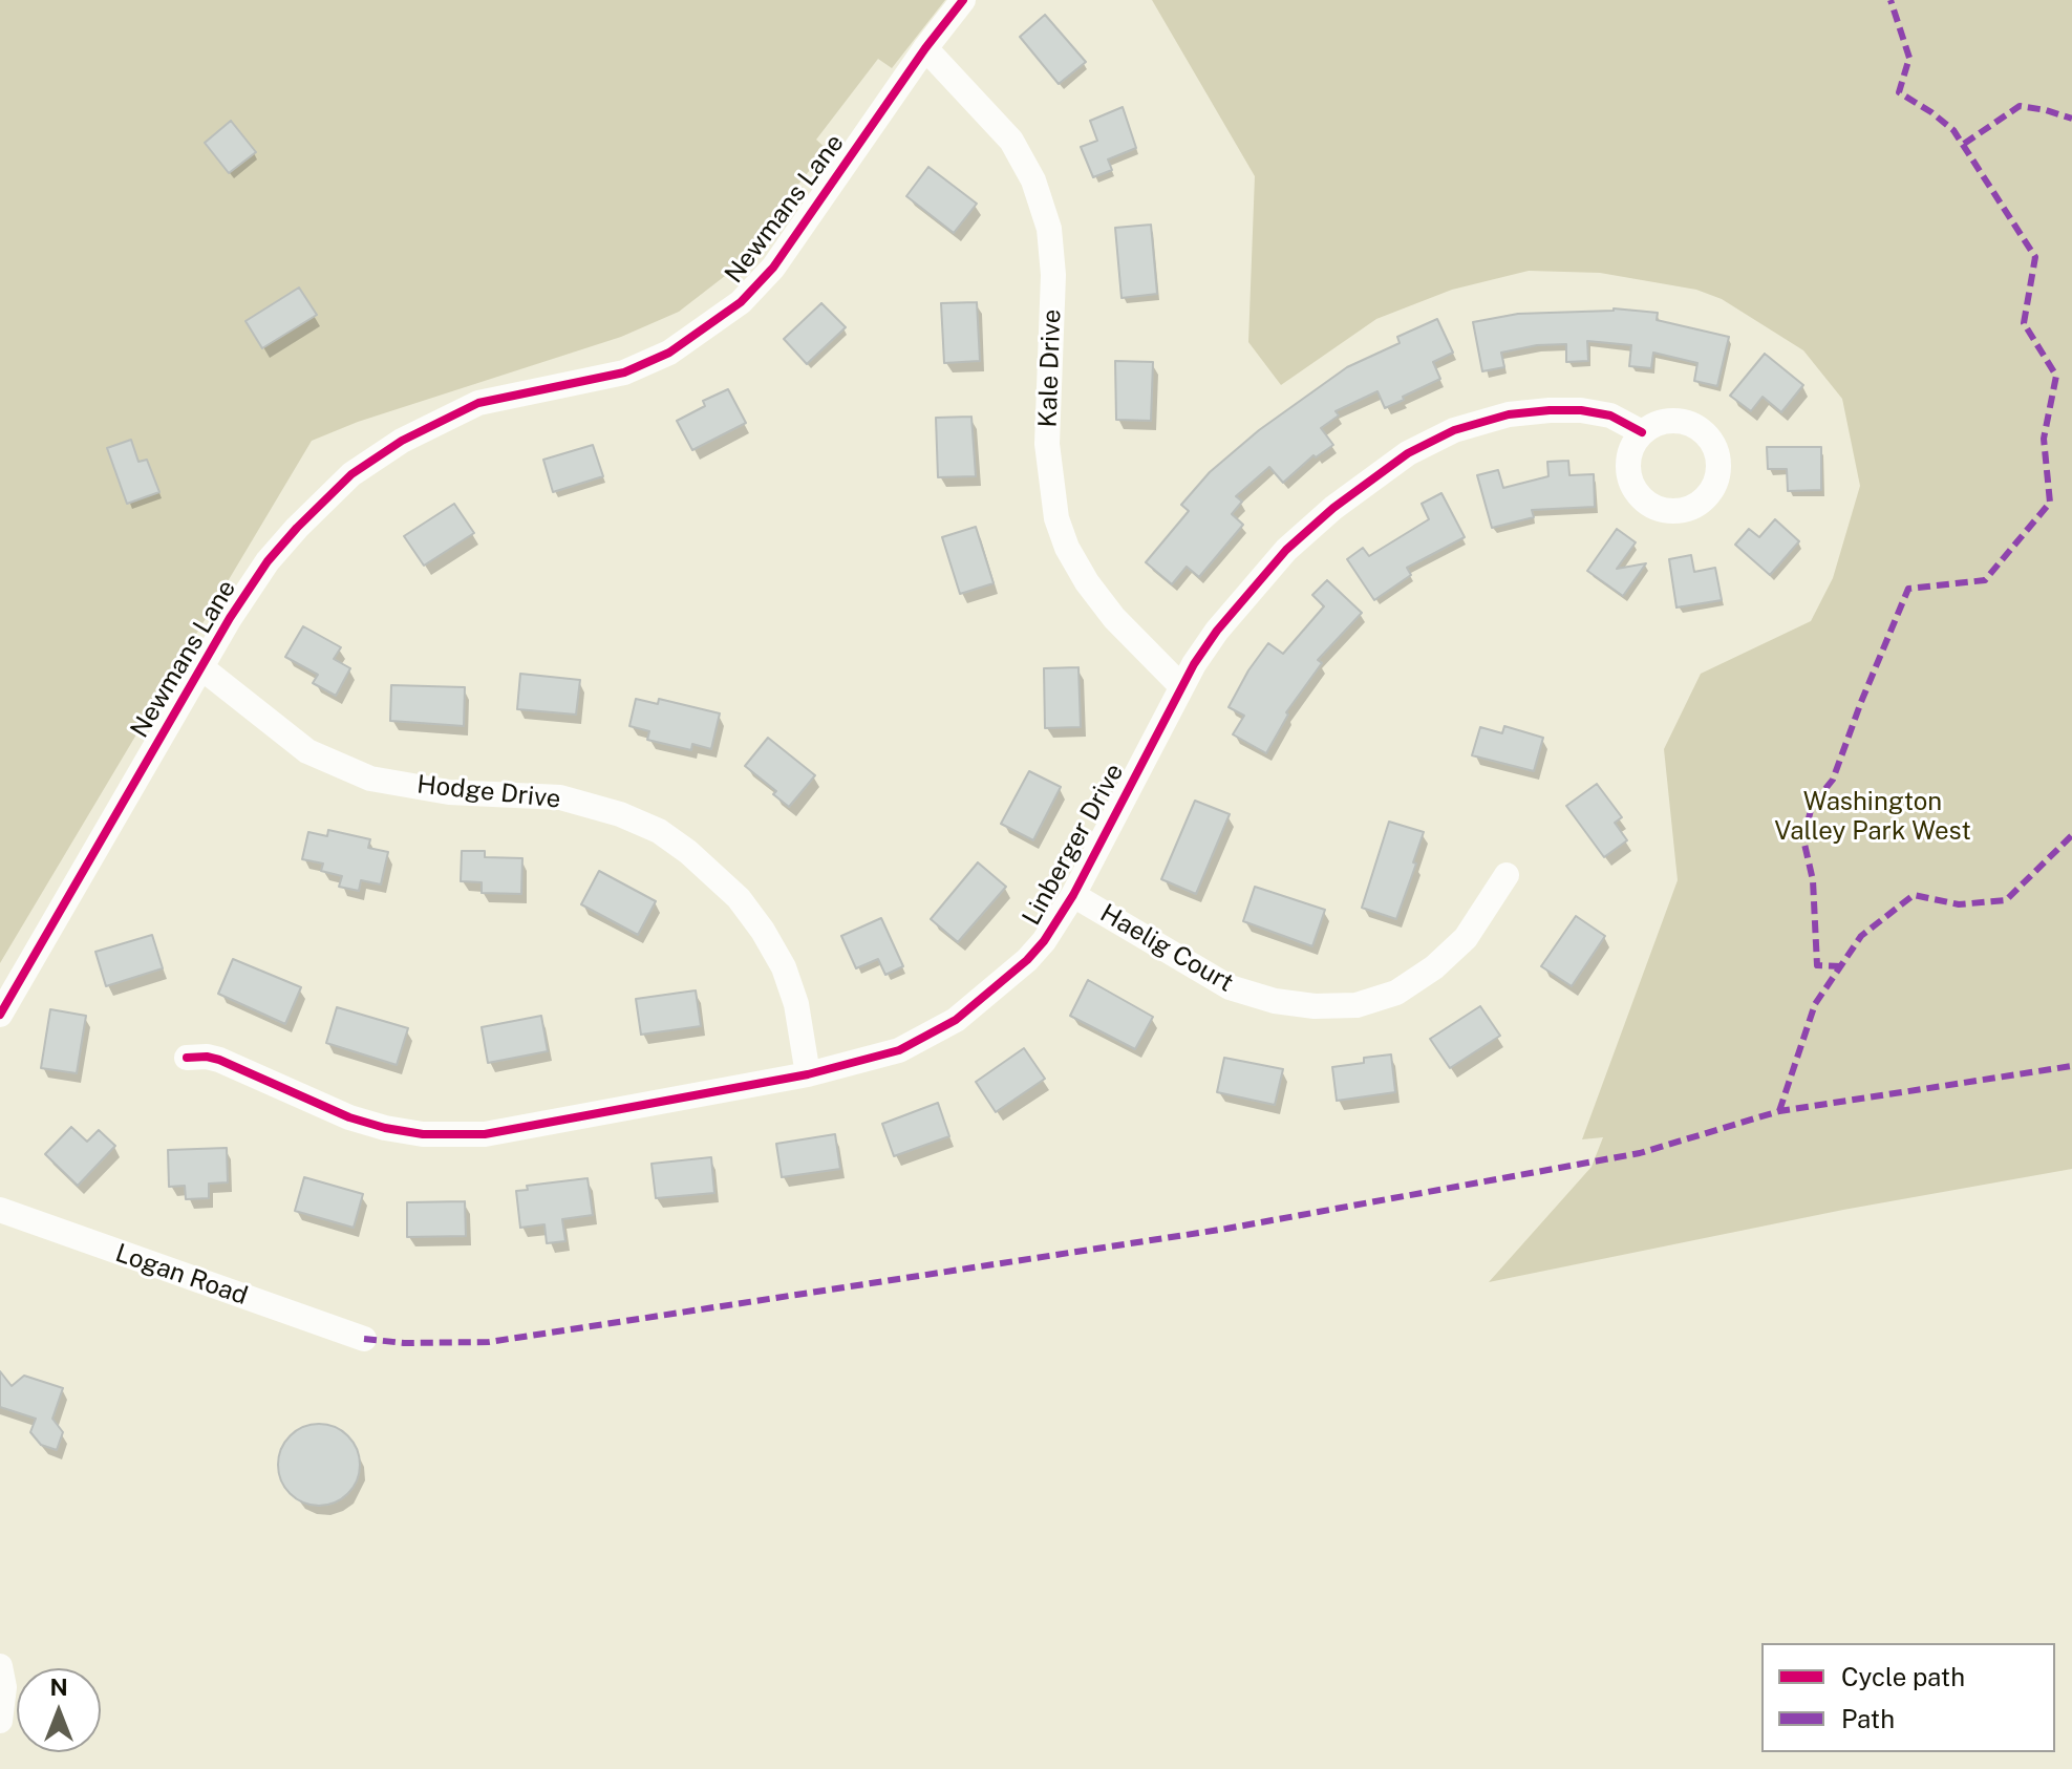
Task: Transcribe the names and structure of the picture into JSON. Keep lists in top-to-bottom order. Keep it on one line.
{"streets":{"street":["Newmans Lane","Kale Drive","Hodge Drive","Linberger Drive","Haelig Court","Logan Road"]},"crossings":[["Newmans Lane","Kale Drive"],["Newmans Lane","Hodge Drive"],["Kale Drive","Linberger Drive"],["Hodge Drive","Linberger Drive"],["Linberger Drive","Haelig Court"]],"parks":["Washington Valley Park West"],"legend":["Cycle path","Path"],"north":"top"}
